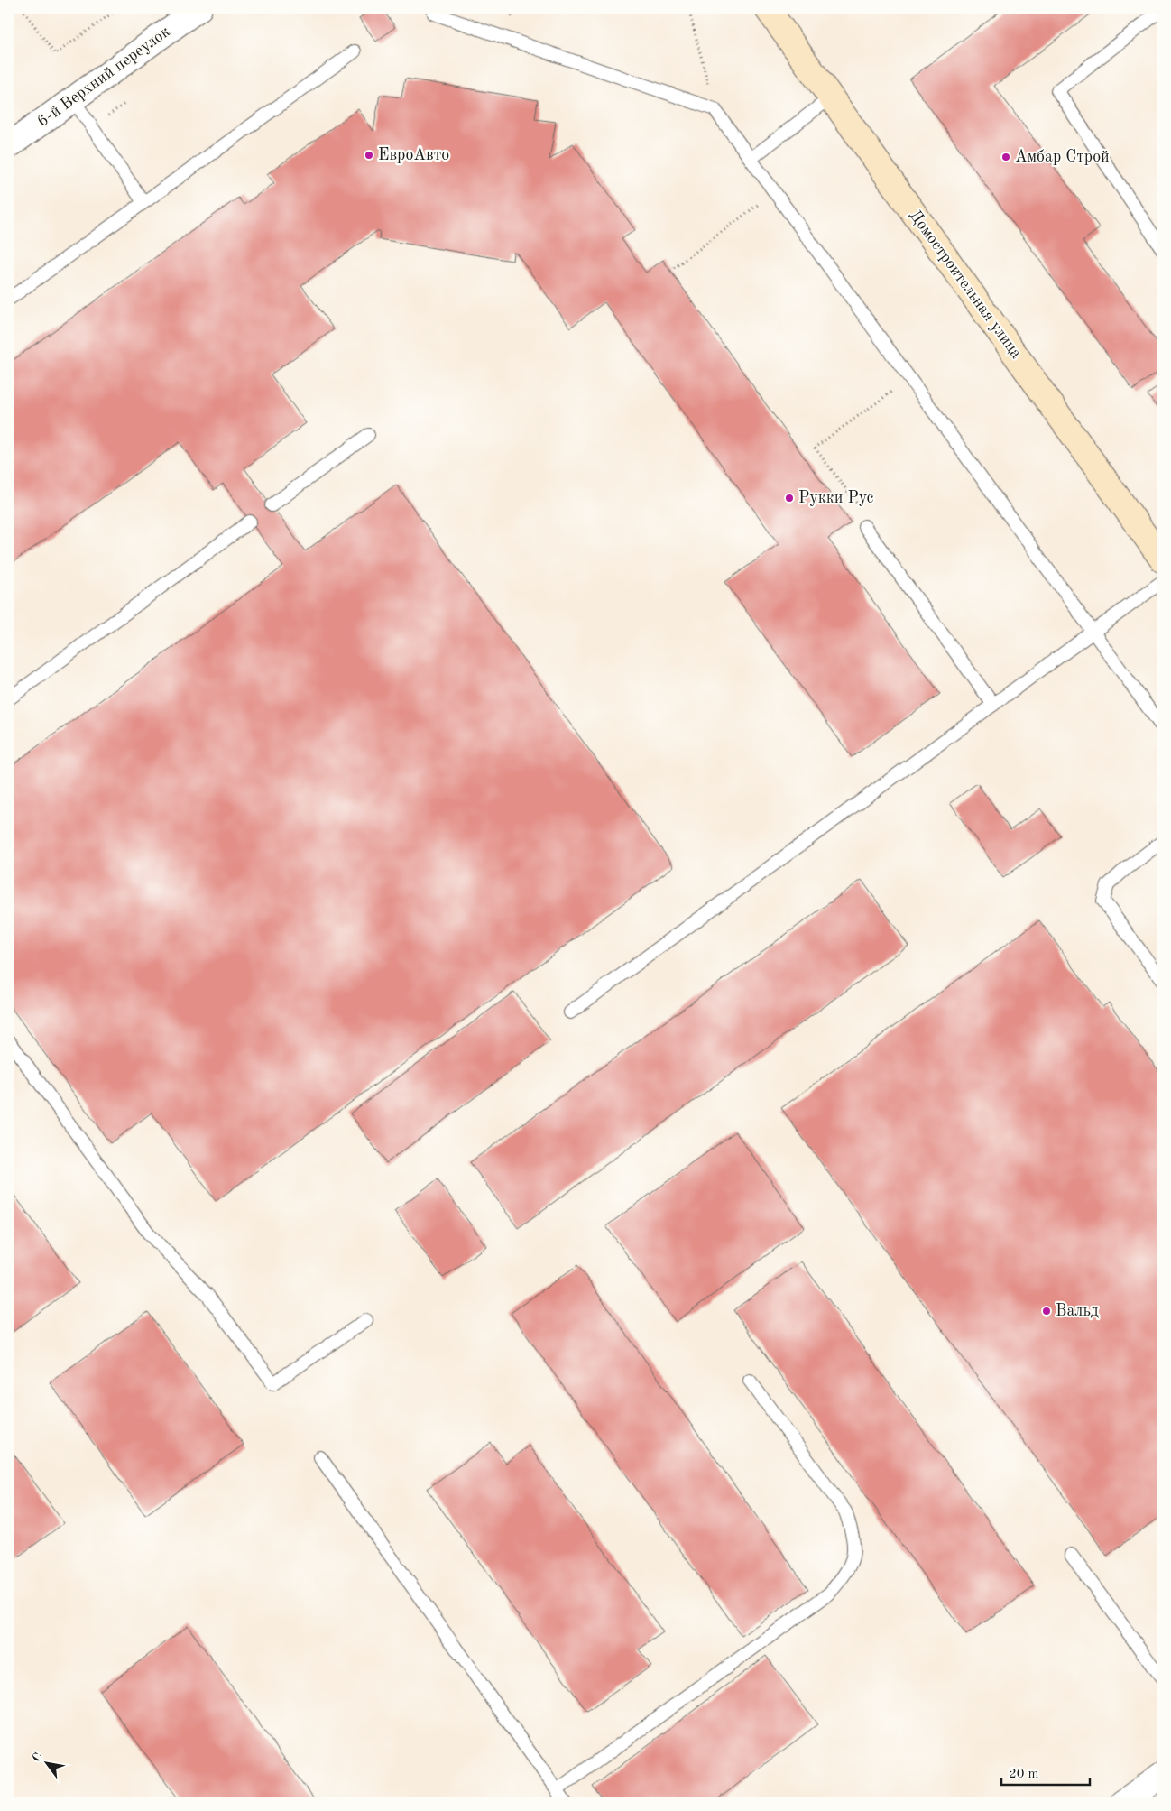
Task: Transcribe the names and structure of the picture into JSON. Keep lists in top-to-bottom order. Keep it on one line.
{"streets":{"street":["6-й Верхний переулок","Домостроительная улица"]},"places":["ЕвроАвто","Амбар Строй","Рукки Рус","Вальд"],"scale_bar":"20 m","north":"top left"}
